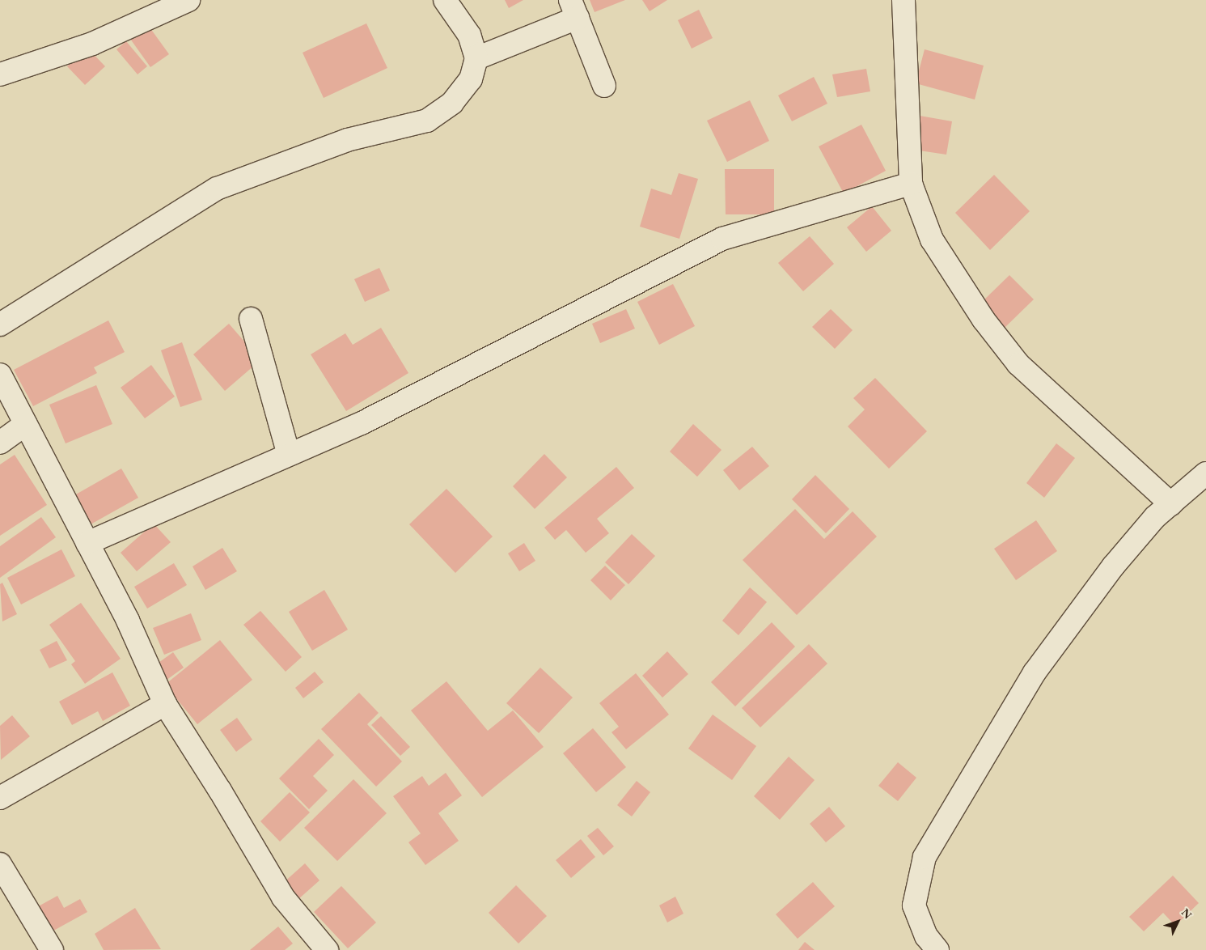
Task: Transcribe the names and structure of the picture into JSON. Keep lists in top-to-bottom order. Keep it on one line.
{"north":"top right"}
